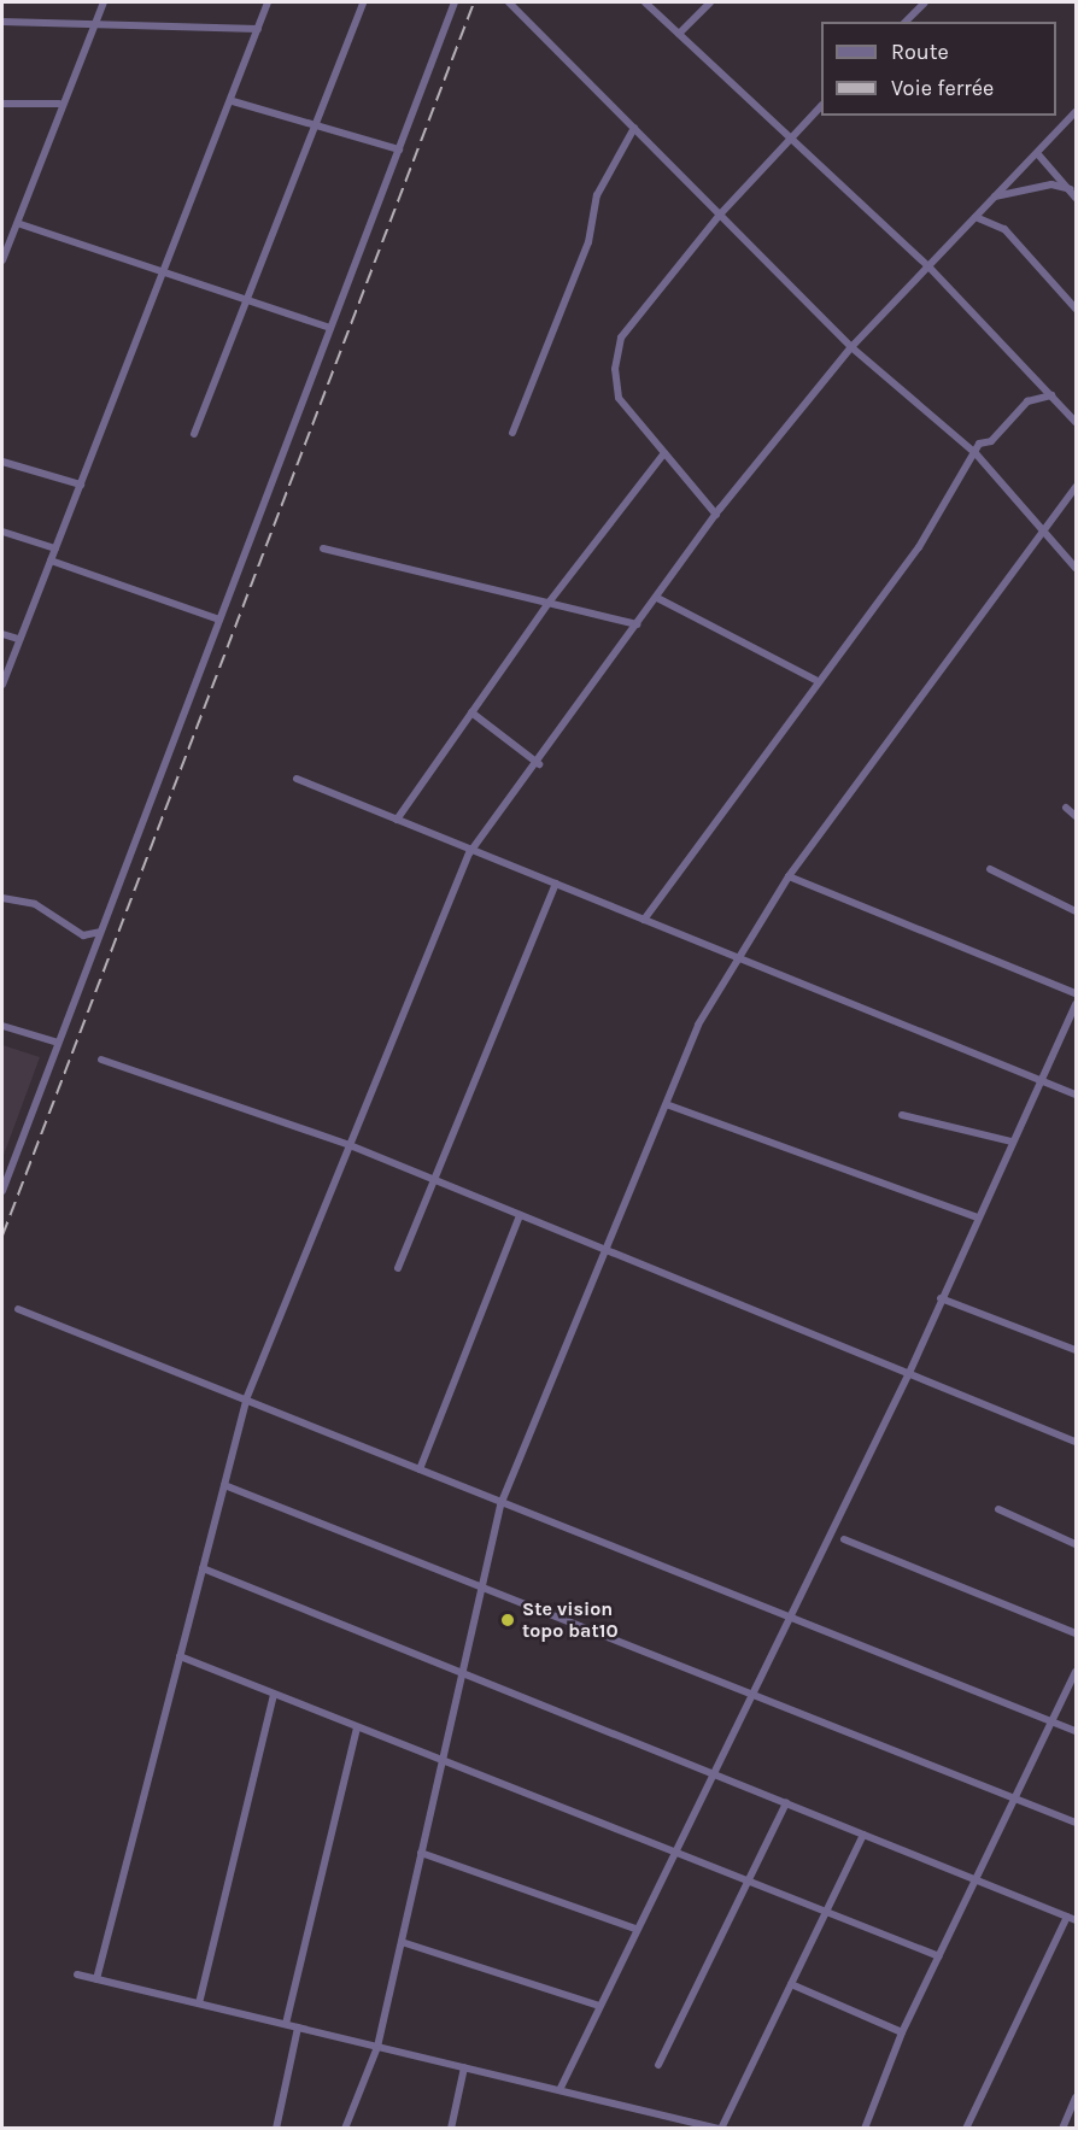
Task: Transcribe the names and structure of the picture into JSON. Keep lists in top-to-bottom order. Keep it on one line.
{"places":["Ste vision topo bat10"],"legend":["Route","Voie ferrée"]}
